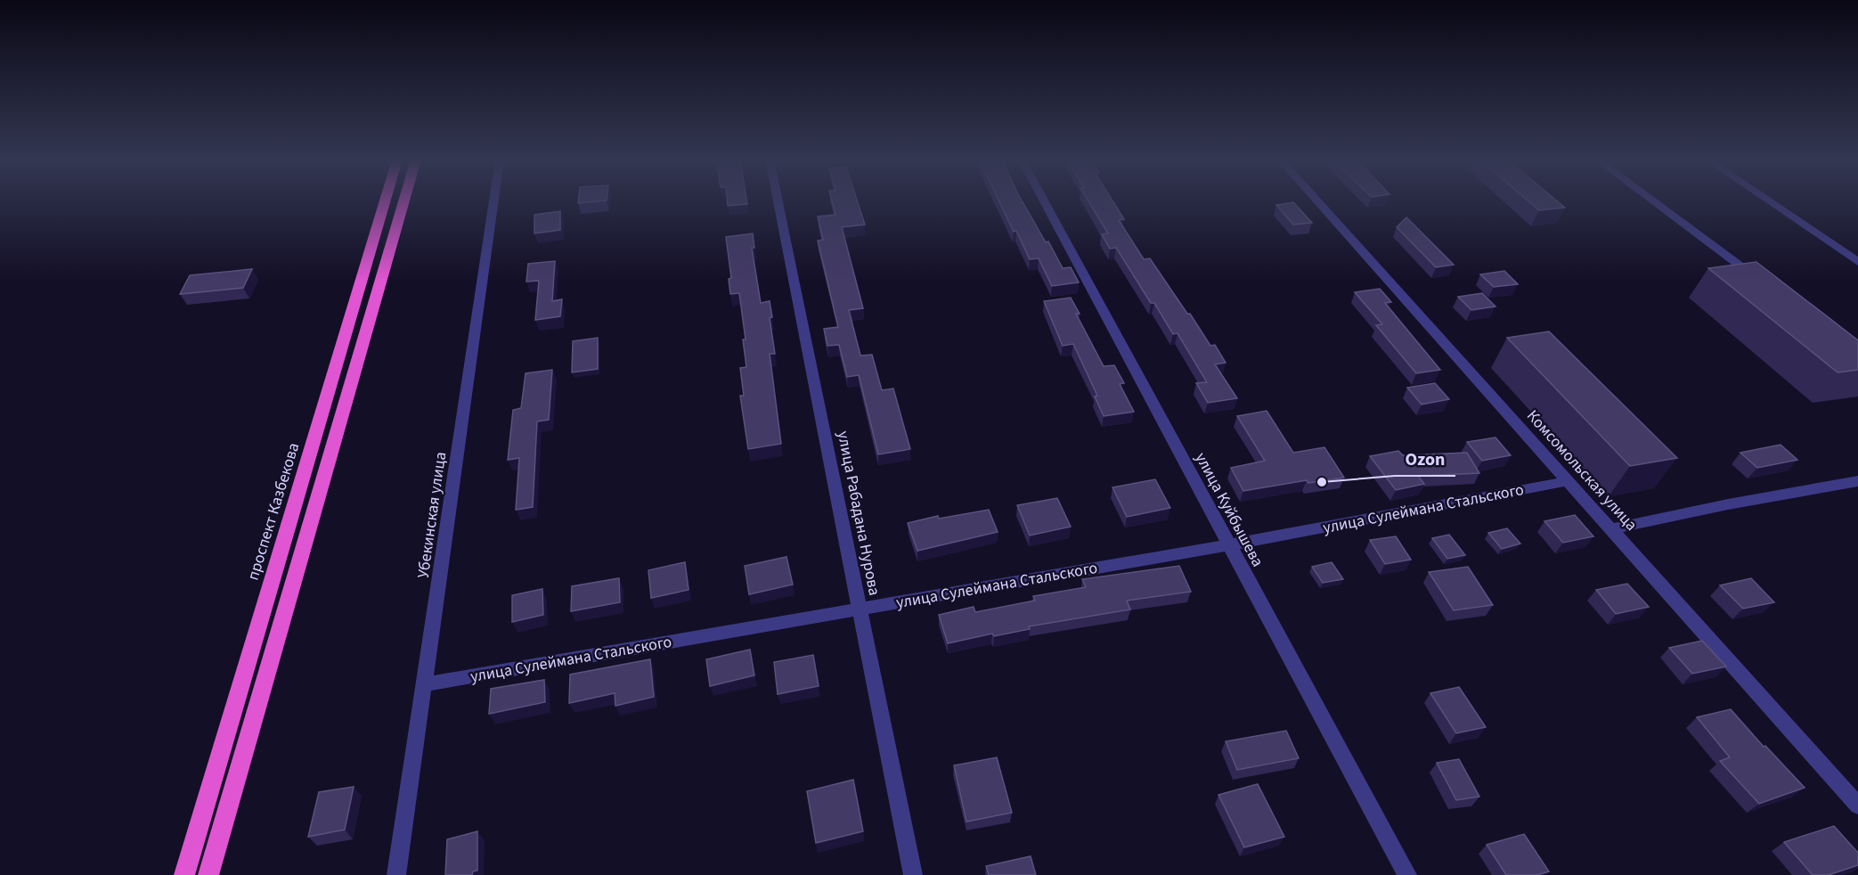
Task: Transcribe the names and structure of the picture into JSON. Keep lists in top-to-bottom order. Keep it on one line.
{"streets":{"highway":["проспект Казбекова"],"street":["Комсомольская улица","улица Сулеймана Стальского","улица Куйбышева","улица Рабадана Нурова","Убекинская улица"]},"crossings":[["Комсомольская улица","улица Сулеймана Стальского"],["улица Сулеймана Стальского","улица Куйбышева"],["улица Сулеймана Стальского","улица Рабадана Нурова"],["улица Сулеймана Стальского","Убекинская улица"]],"places":["Ozon"]}
